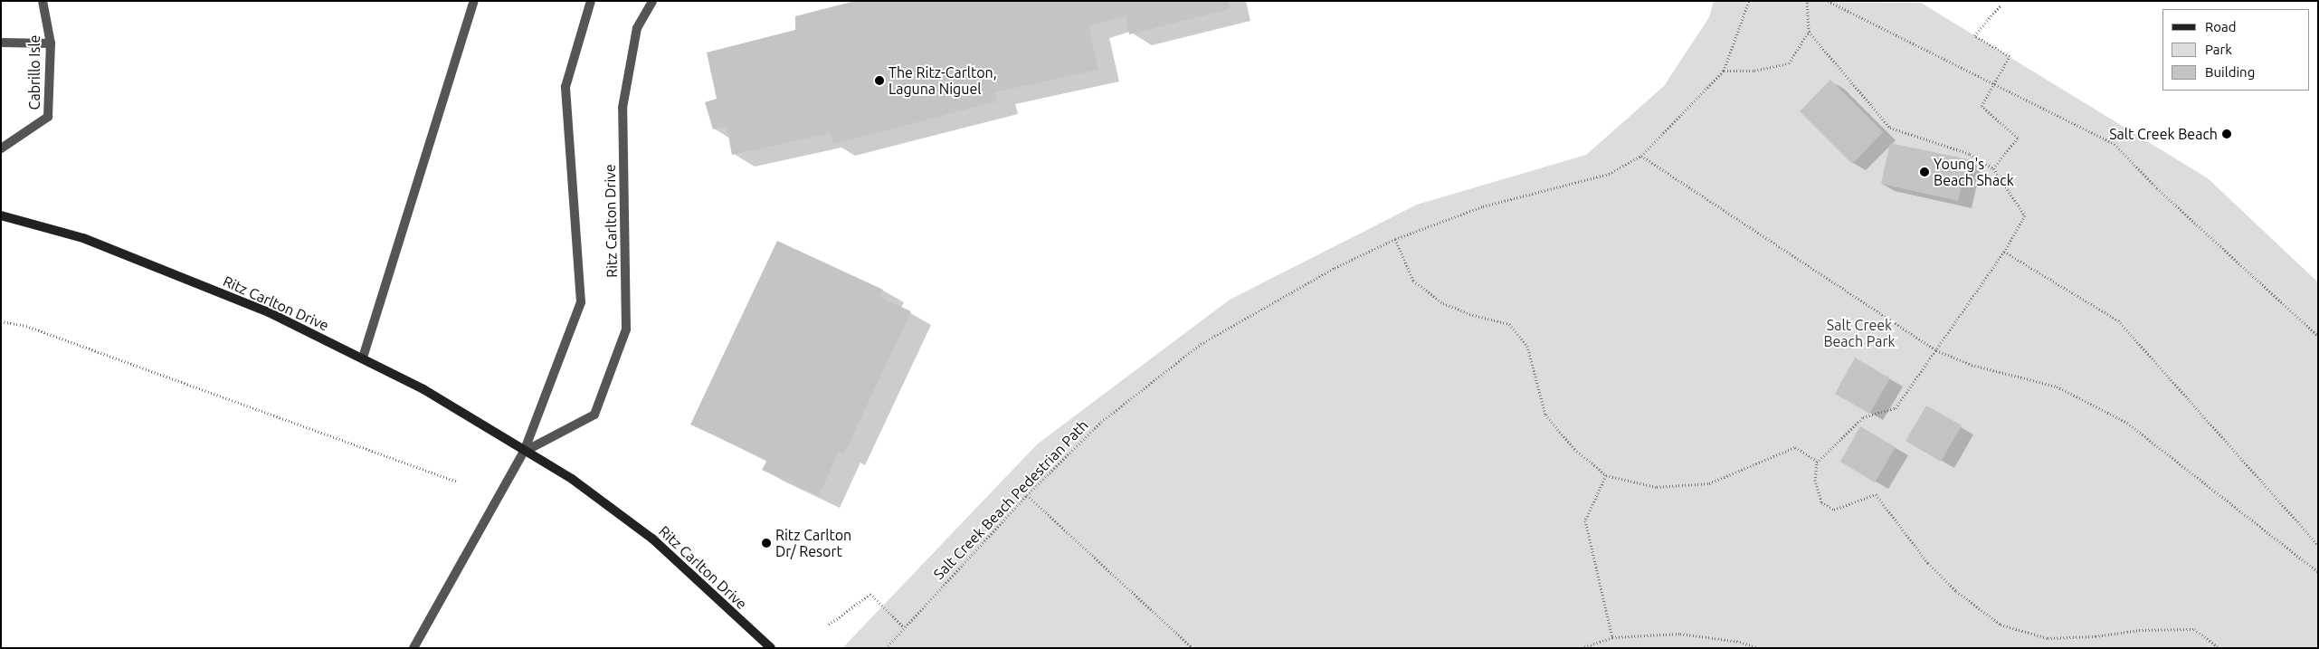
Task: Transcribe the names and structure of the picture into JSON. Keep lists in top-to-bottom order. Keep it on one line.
{"streets":{"street":["Cabrillo Isle","Ritz Carlton Drive"],"path":["Salt Creek Beach Pedestrian Path"]},"parks":["Salt Creek Beach Park"],"places":["The Ritz-Carlton, Laguna Niguel","Salt Creek Beach","Young's Beach Shack","Ritz Carlton Dr/ Resort"],"legend":["Road","Park","Building"]}
